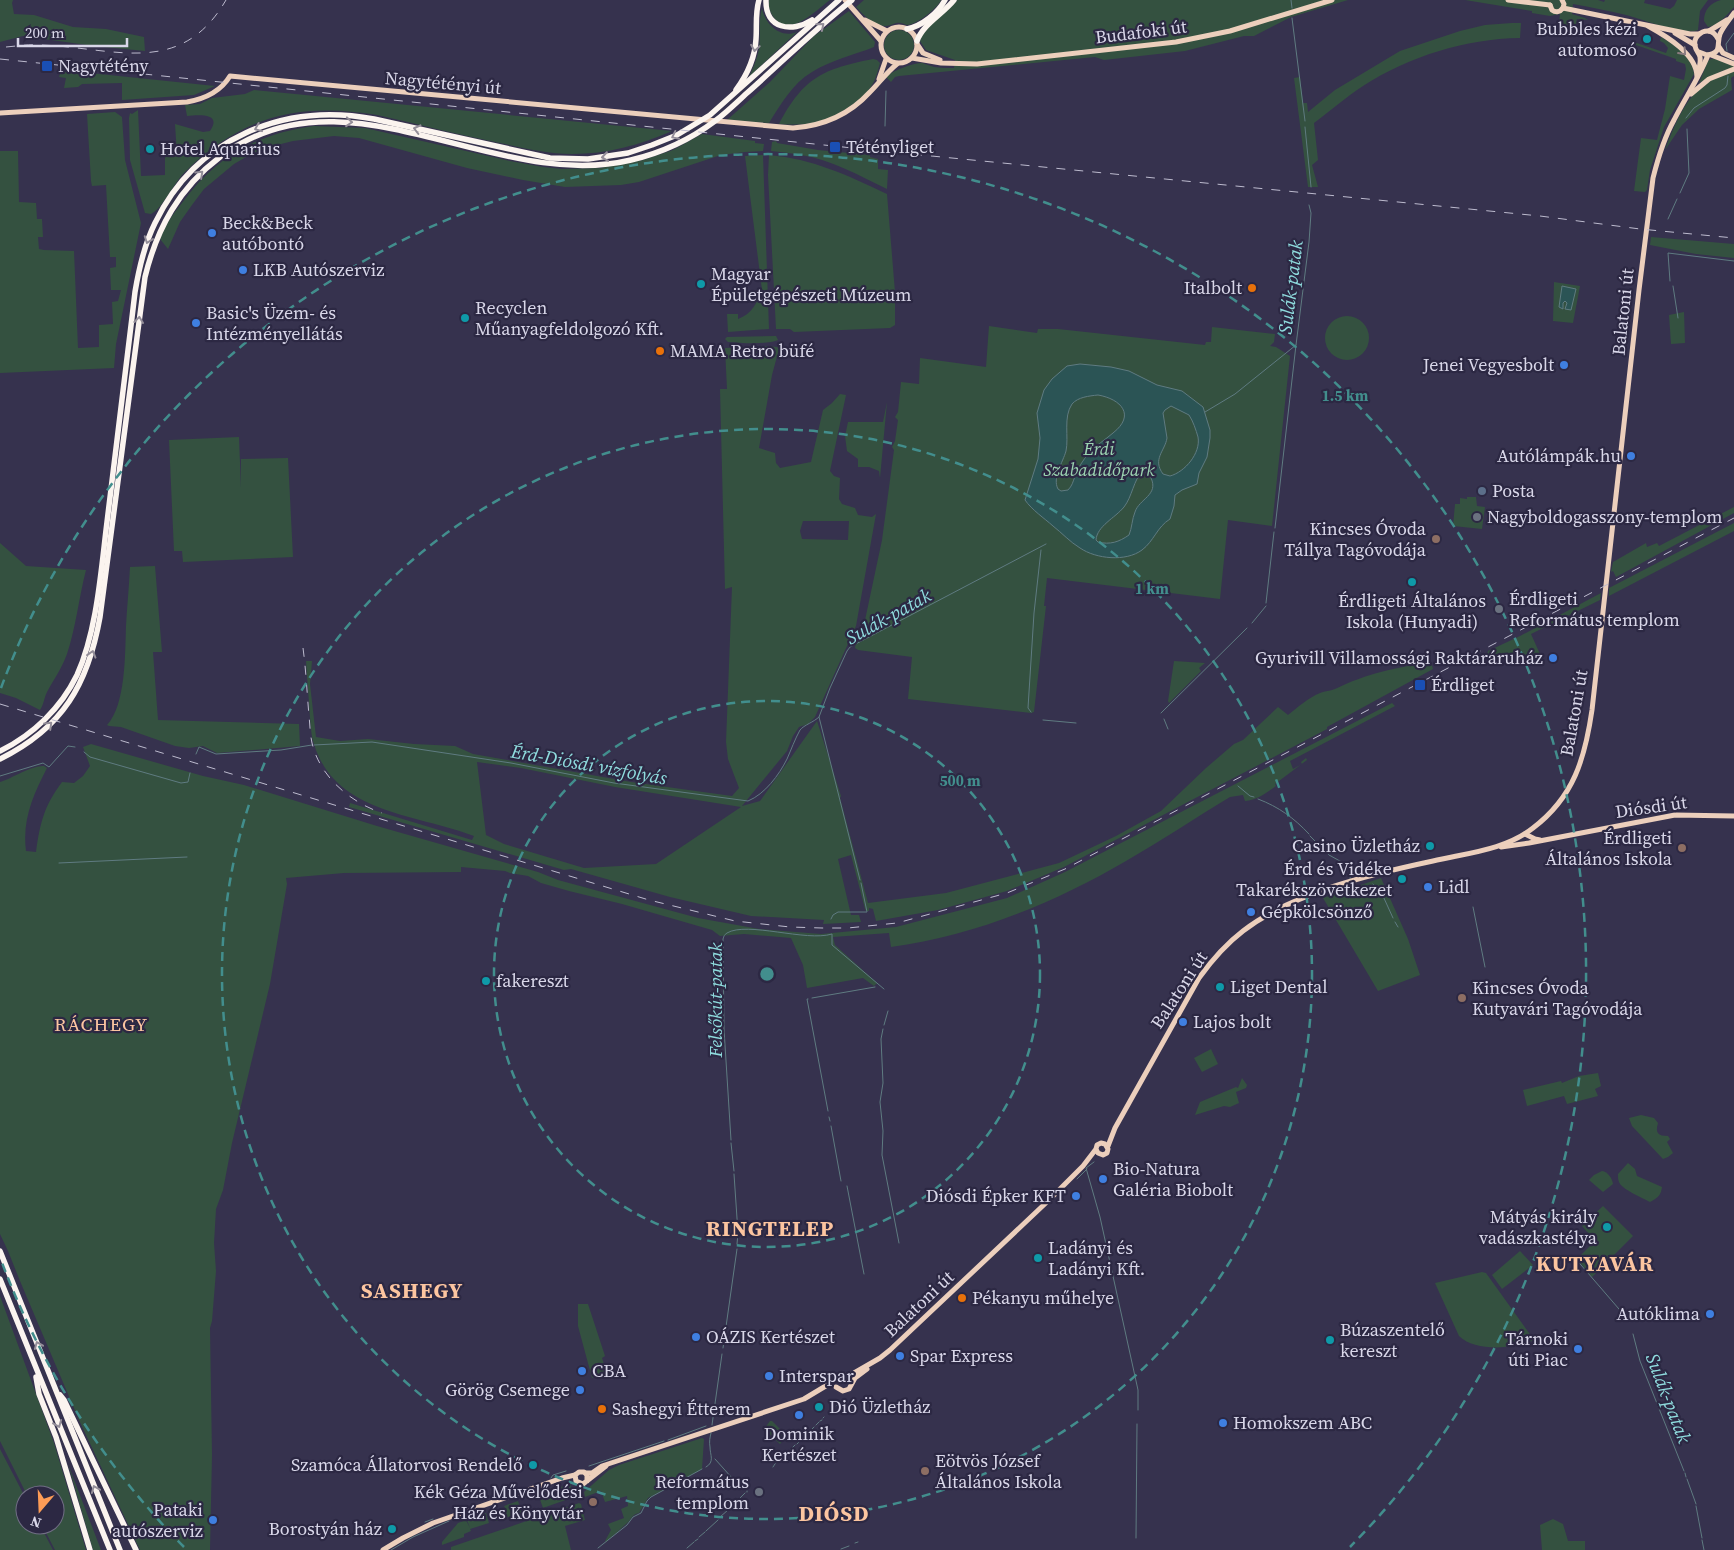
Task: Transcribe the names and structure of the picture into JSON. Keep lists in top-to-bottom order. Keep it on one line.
{"streets":{"main road":["Budafoki út","Nagytétényi út","Balatoni út","Diósdi út"]},"crossings":[["Budafoki út","Nagytétényi út"],["Balatoni út","Diósdi út"]],"districts":["RÁCHEGY","RINGTELEP","KUTYAVÁR","SASHEGY","DIÓSD"],"water":["Sulák-patak","Érd-Diósdi vízfolyás","Felsőkút-patak"],"parks":["Érdi Szabadidőpark"],"places":{"other":["Bubbles kézi automosó","Hotel Aquarius","Beck&Beck autóbontó","LKB Autószerviz","Magyar Épületgépészeti Múzeum","Italbolt","Recyclen Műanyagfeldolgozó Kft.","Basic's Üzem- és Intézményellátás","MAMA Retro büfé","Jenei Vegyesbolt","Autólámpák.hu","Posta","Nagyboldogasszony-templom","Kincses Óvoda Tállya Tagóvodája","Érdligeti Általános Iskola (Hunyadi)","Érdligeti Református templom","Gyurivill Villamossági Raktáráruház","Casino Üzletház","Érdligeti Általános Iskola","Érd és Vidéke Takarékszövetkezet","Lidl","Gépkölcsönző","fakereszt","Liget Dental","Kincses Óvoda Kutyavári Tagóvodája","Lajos bolt","Bio-Natura Galéria Biobolt","Diósdi Épker KFT","Mátyás király vadászkastélya","Ladányi és Ladányi Kft.","Pékanyu műhelye","Autóklima","OÁZIS Kertészet","Búzaszentelő kereszt","Tárnoki úti Piac","Spar Express","CBA","Interspar","Görög Csemege","Dió Üzletház","Sashegyi Étterem","Dominik Kertészet","Homokszem ABC","Szamóca Állatorvosi Rendelő","Eötvös József Általános Iskola","Református templom","Kék Géza Művelődési Ház és Könyvtár","Pataki autószerviz","Borostyán ház"],"transit":["Nagytétény","Tétényliget","Érdliget"]},"scale_bar":"200 m","north":"bottom","rings":["1.5 km","1 km","500 m"]}
